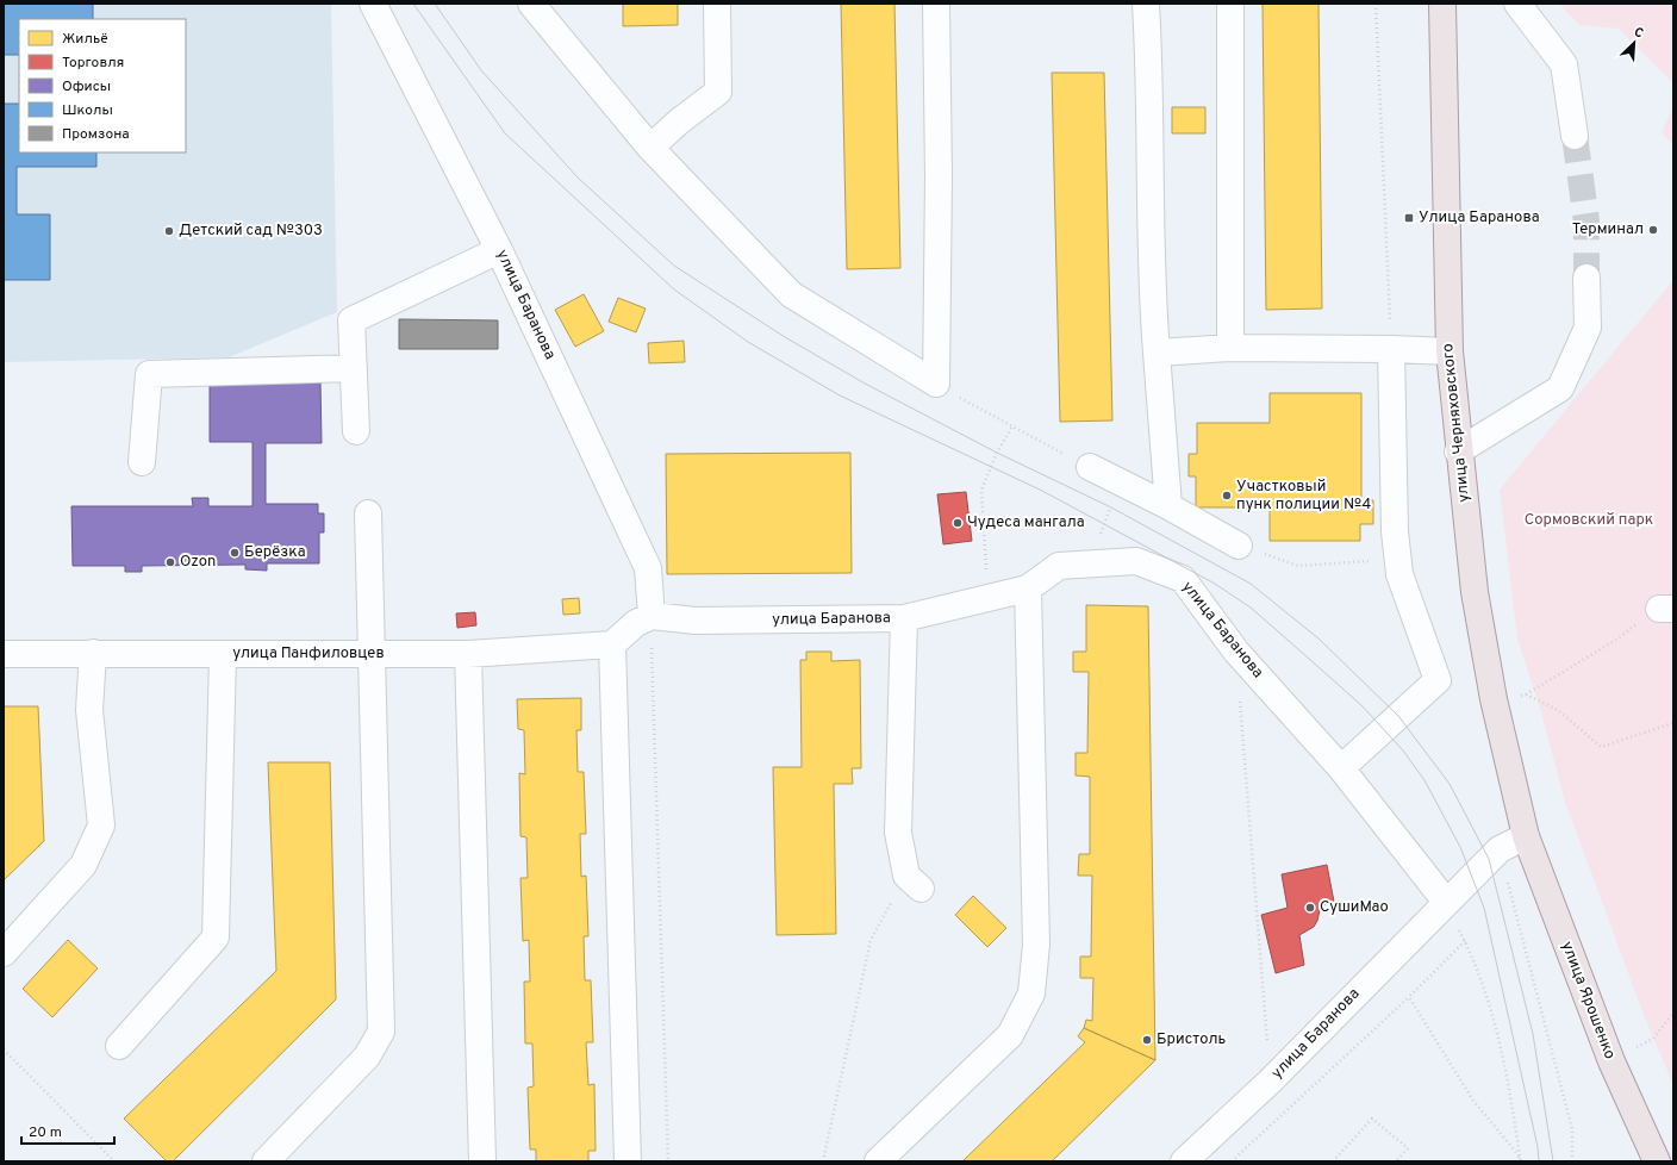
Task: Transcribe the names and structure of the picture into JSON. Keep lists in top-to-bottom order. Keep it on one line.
{"streets":{"main road":["улица Черняховского","улица Ярошенко"],"street":["улица Баранова","улица Панфиловцев"]},"crossings":[["улица Баранова","улица Черняховского"],["улица Баранова","улица Ярошенко"],["улица Черняховского","улица Ярошенко"]],"parks":["Сормовский парк"],"places":{"transit":["Улица Баранова"],"other":["Терминал","Детский сад №303","Участковый пунк полиции №4","Чудеса мангала","Берёзка","Ozon","СушиМао","Бристоль"]},"legend":["Жильё","Торговля","Офисы","Школы","Промзона"],"scale_bar":"20 m","north":"top right"}
